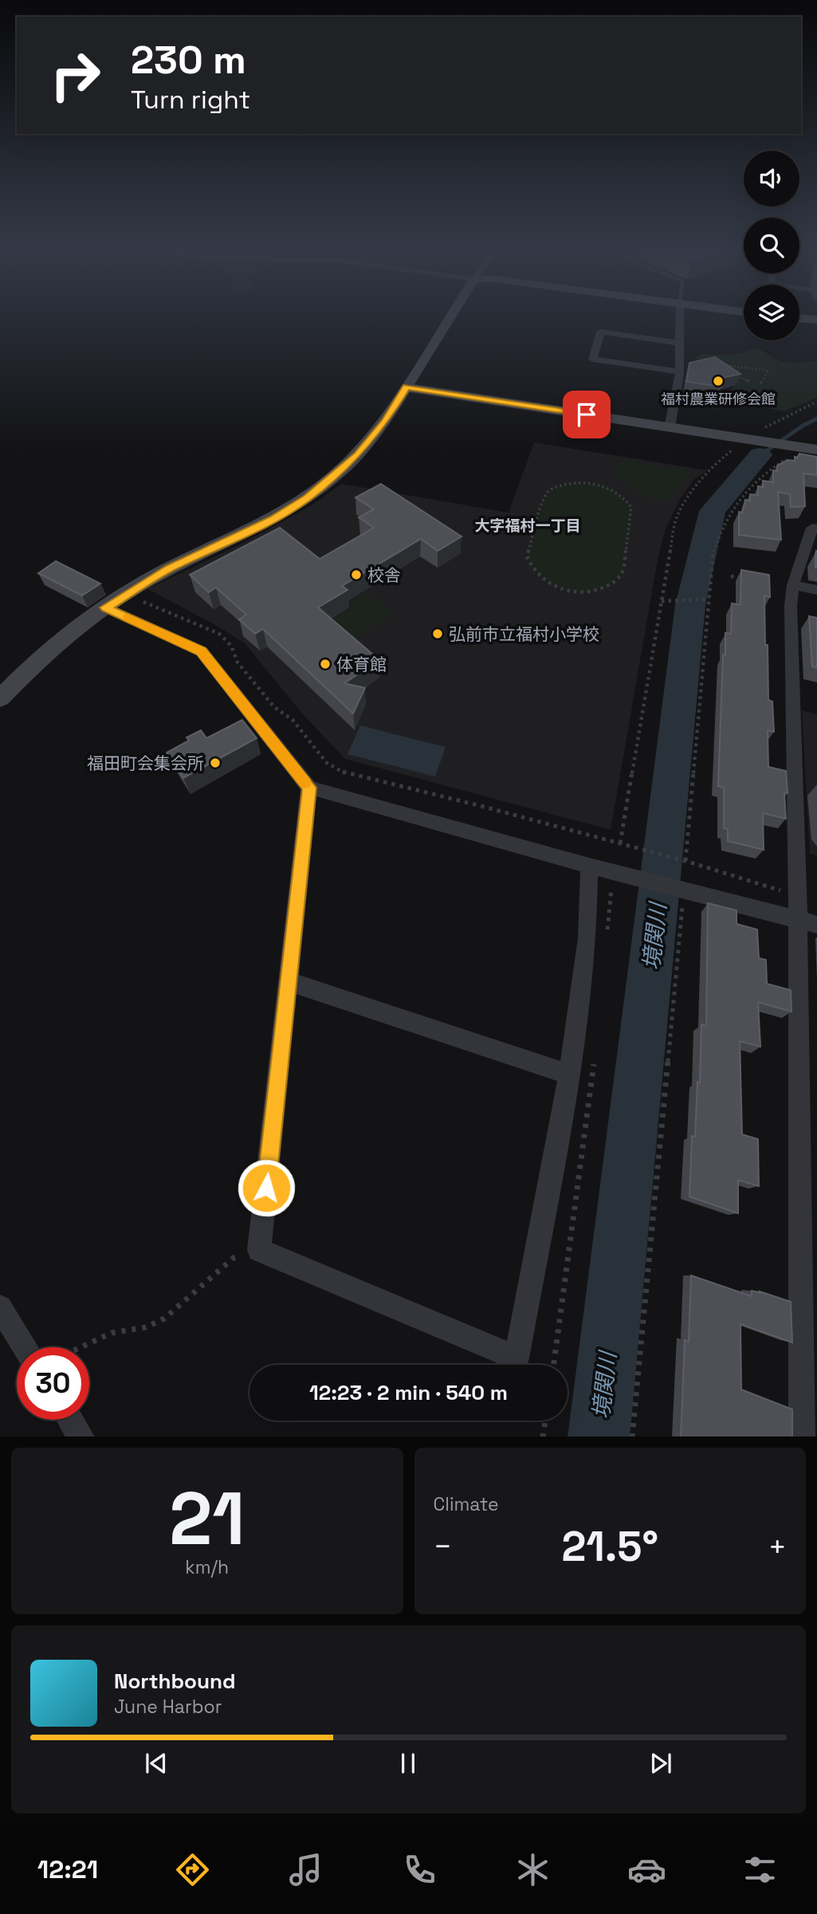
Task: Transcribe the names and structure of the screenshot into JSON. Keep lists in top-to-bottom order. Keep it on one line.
{"districts":["大字福村一丁目"],"water":["境関川"],"places":["福村農業研修会館","校舎","弘前市立福村小学校","体育館","福田町会集会所"],"page":{"turn":["230 m","Turn right"],"limit":"30","trip":"12:23 · 2 min · 540 m","tile":[["21","km/h"],"Climate"],"heat":["−","21.5°","+"],"song":["Northbound","June Harbor"],"tabs":"12:21"}}
